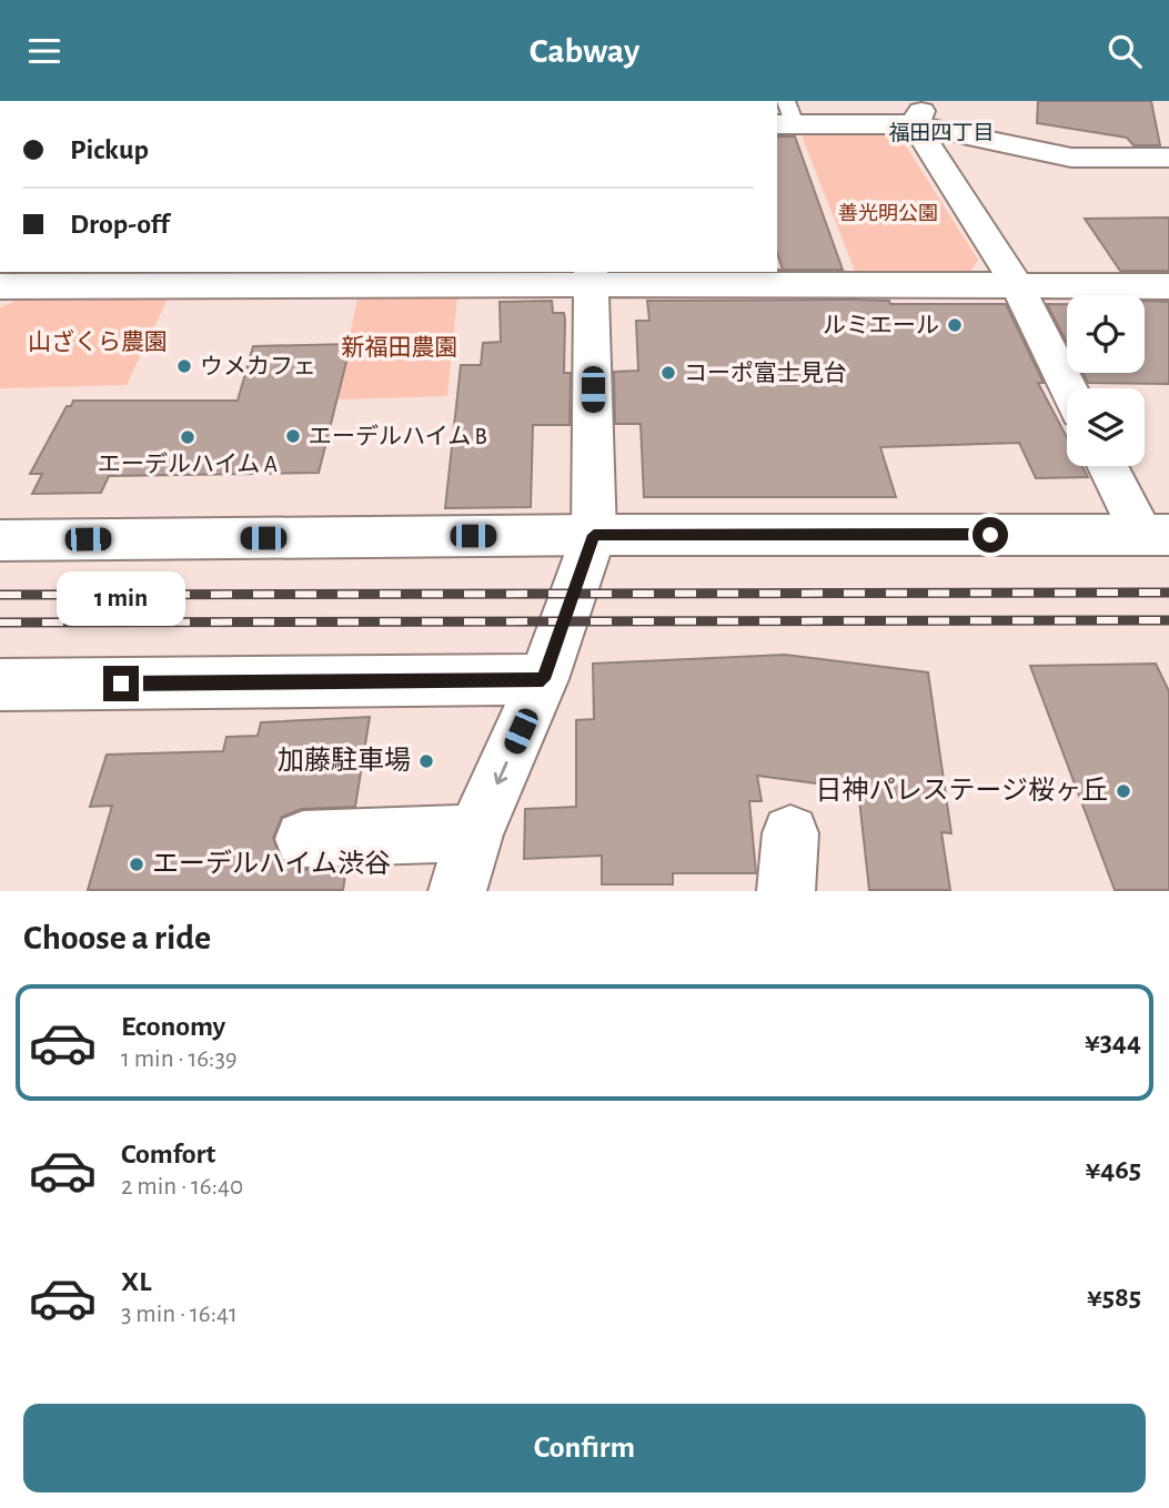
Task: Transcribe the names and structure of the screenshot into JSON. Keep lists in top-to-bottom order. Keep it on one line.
{"districts":["福田四丁目"],"parks":["善光明公園","山ざくら農園","新福田農園"],"places":["ルミエール","ウメカフェ","コーポ富士見台","エーデルハイム B","エーデルハイム A","加藤駐車場","日神パレステージ桜ヶ丘","エーデルハイム渋谷"],"page":{"header":"Cabway","banner":["Pickup","Drop-off"],"bubble":"1 min","heading":"Choose a ride","list":[{"name":"Economy","note":"1 min · 16:39","value":"¥344"},{"name":"Comfort","note":"2 min · 16:40","value":"¥465"},{"name":"XL","note":"3 min · 16:41","value":"¥585"}],"buttons":"Confirm"}}
